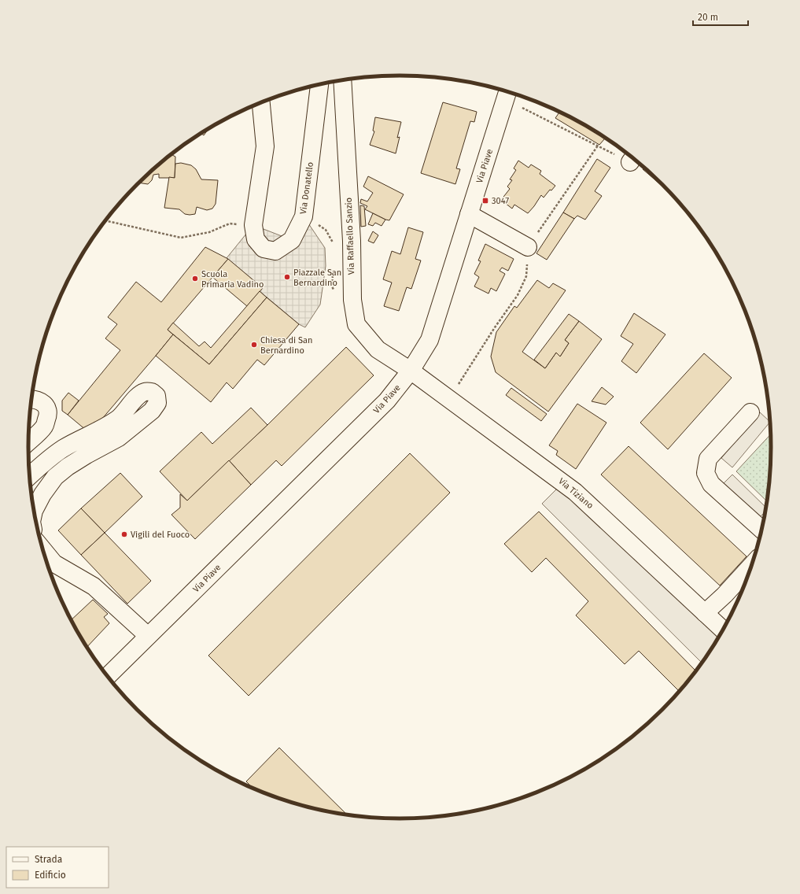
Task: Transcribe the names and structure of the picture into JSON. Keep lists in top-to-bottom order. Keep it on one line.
{"streets":{"street":["Via Piave","Via Donatello","Via Raffaello Sanzio","Via Tiziano"]},"crossings":[["Via Piave","Via Raffaello Sanzio"],["Via Piave","Via Tiziano"],["Via Raffaello Sanzio","Via Tiziano"]],"places":{"transit":["3047"],"other":["Piazzale San Bernardino","Scuola Primaria Vadino","Chiesa di San Bernardino","Vigili del Fuoco"]},"legend":["Strada","Edificio"],"scale_bar":"20 m"}
